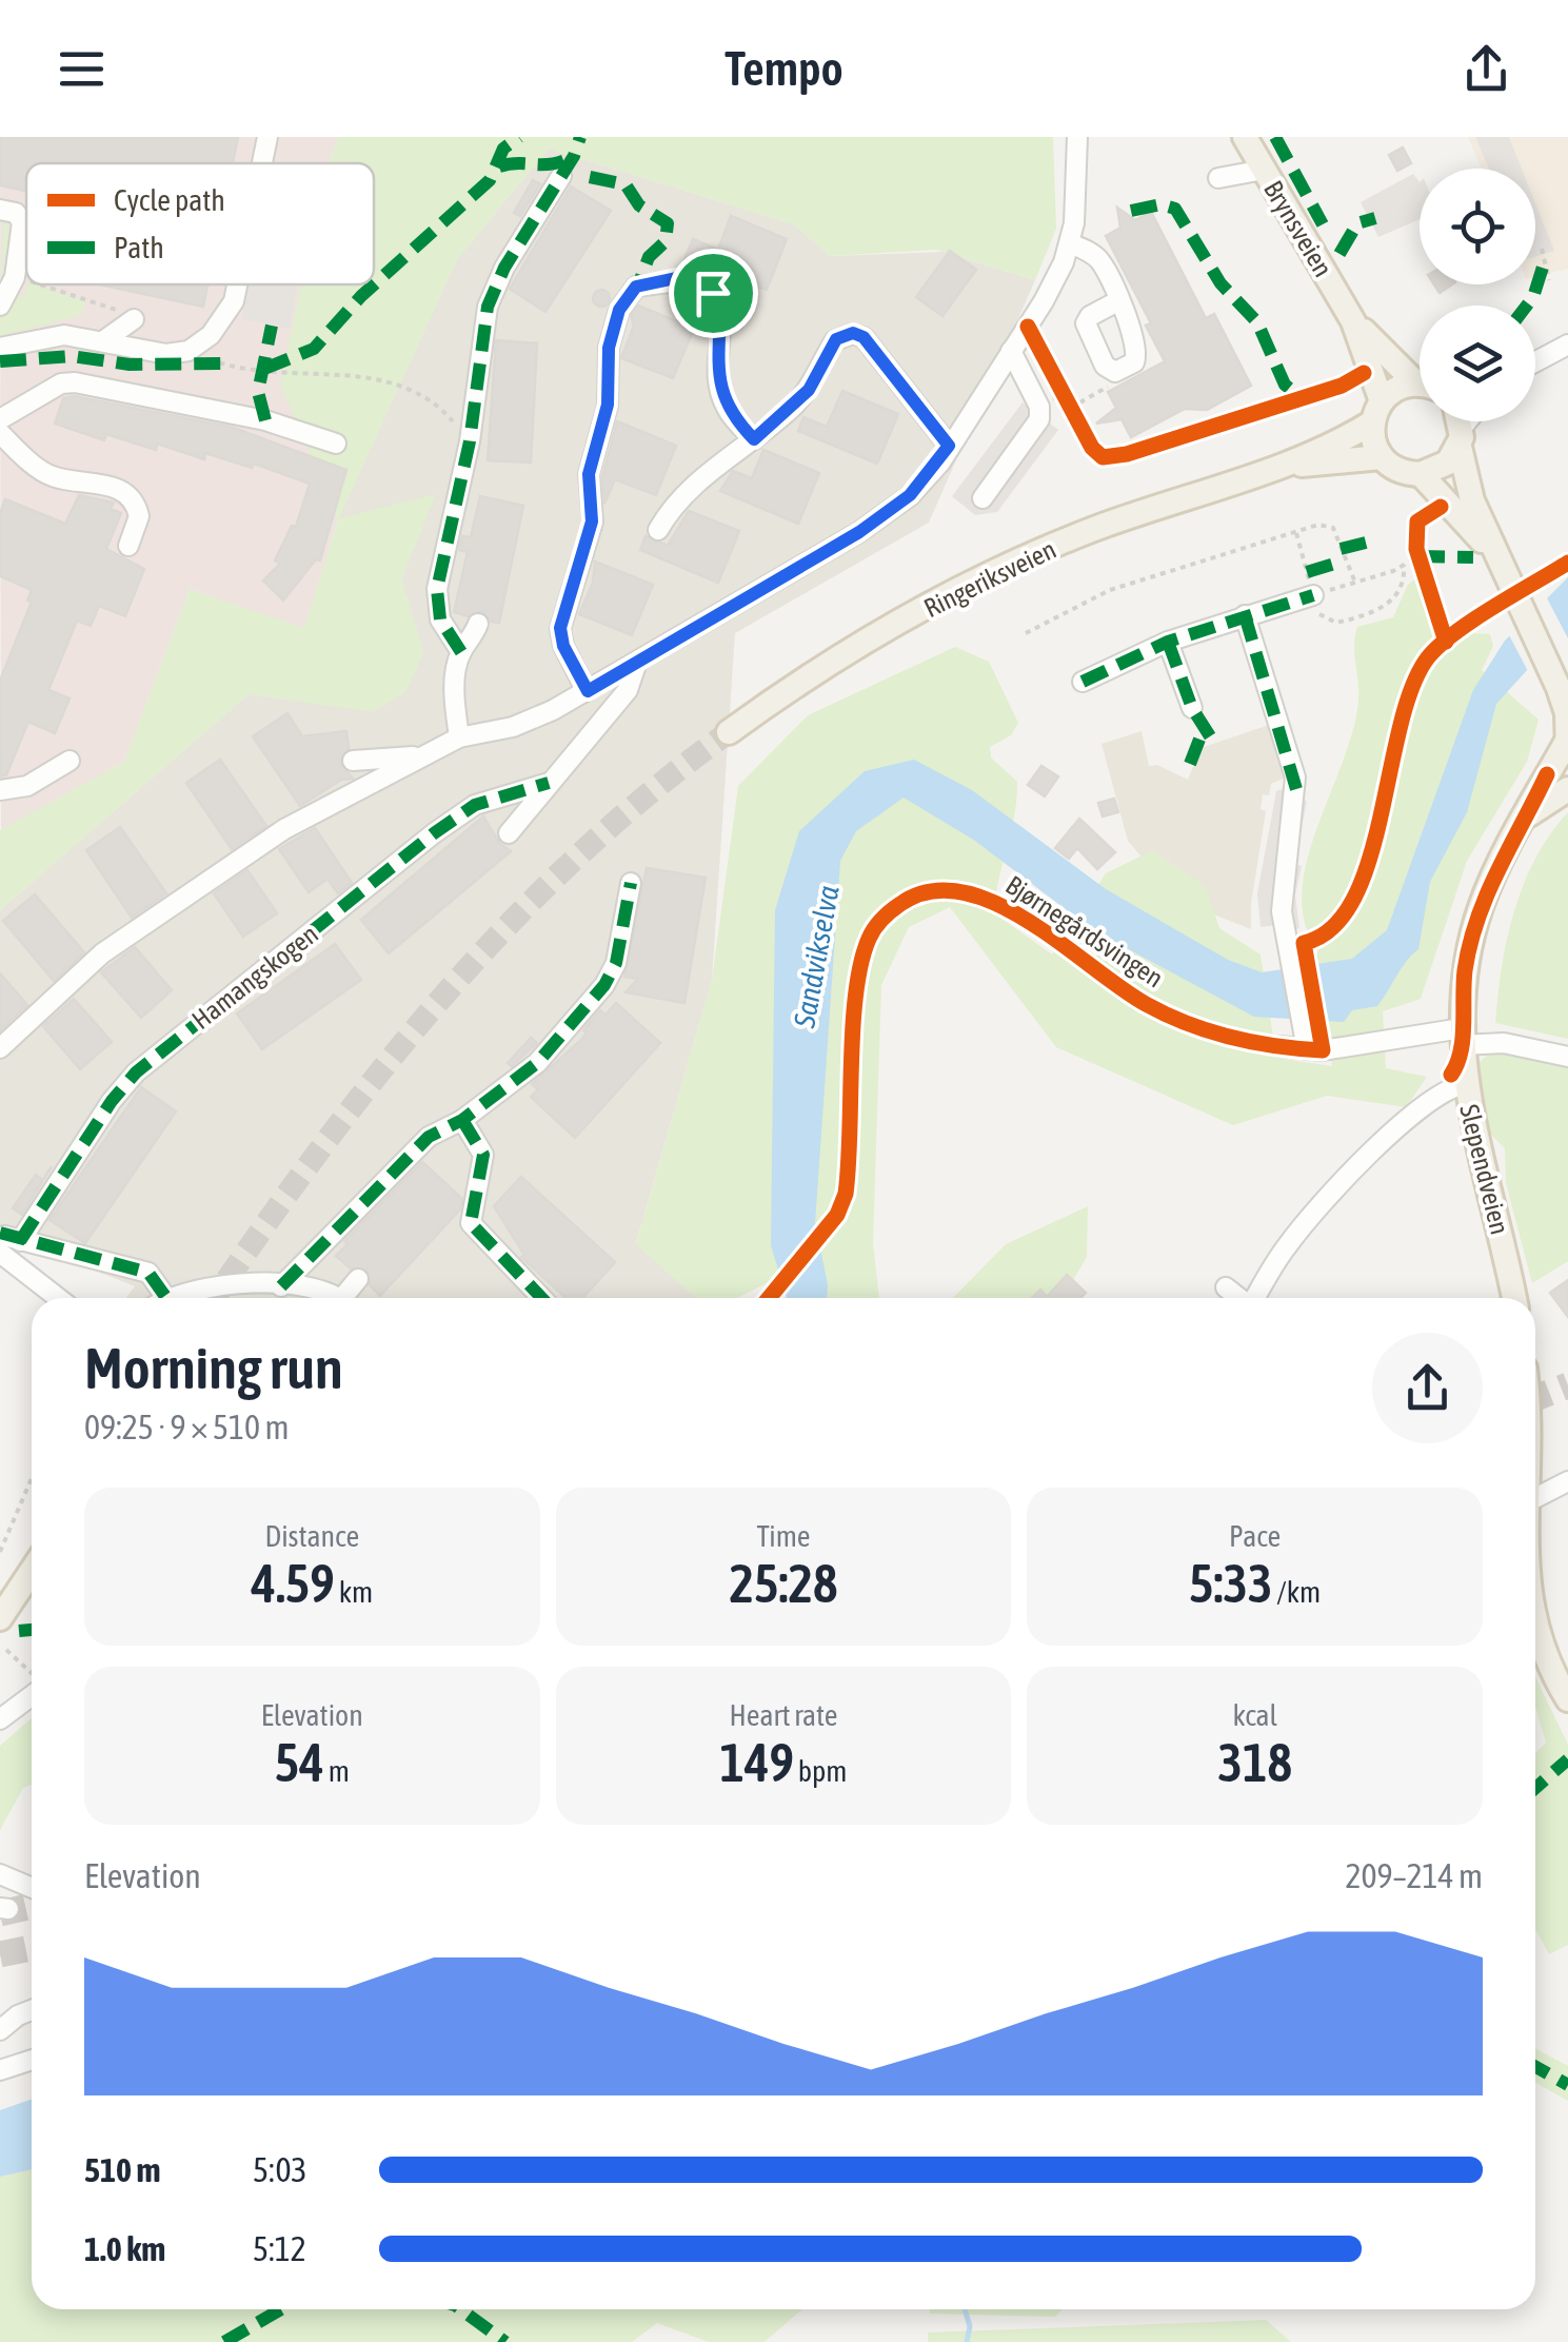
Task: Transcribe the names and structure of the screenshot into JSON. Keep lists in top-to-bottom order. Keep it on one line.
{"streets":{"main road":["Brynsveien","Ringeriksveien","Slependveien"],"street":["Hamangskogen"],"cycle path":["Bjørnegårdsvingen"]},"crossings":[["Brynsveien","Ringeriksveien"]],"water":["Sandvikselva"],"legend":["Cycle path","Path"],"page":{"header":"Tempo","heading":["Morning run","09:25 · 9 × 510 m"],"stats":[["Distance","4.59 km"],["Time","25:28"],["Pace","5:33 /km"],["Elevation","54 m"],["Heart rate","149 bpm"],["kcal","318"]],"chart":["Elevation","209–214 m"],"list":[{"name":"510 m","note":"5:03"},{"name":"1.0 km","note":"5:12"}]}}
